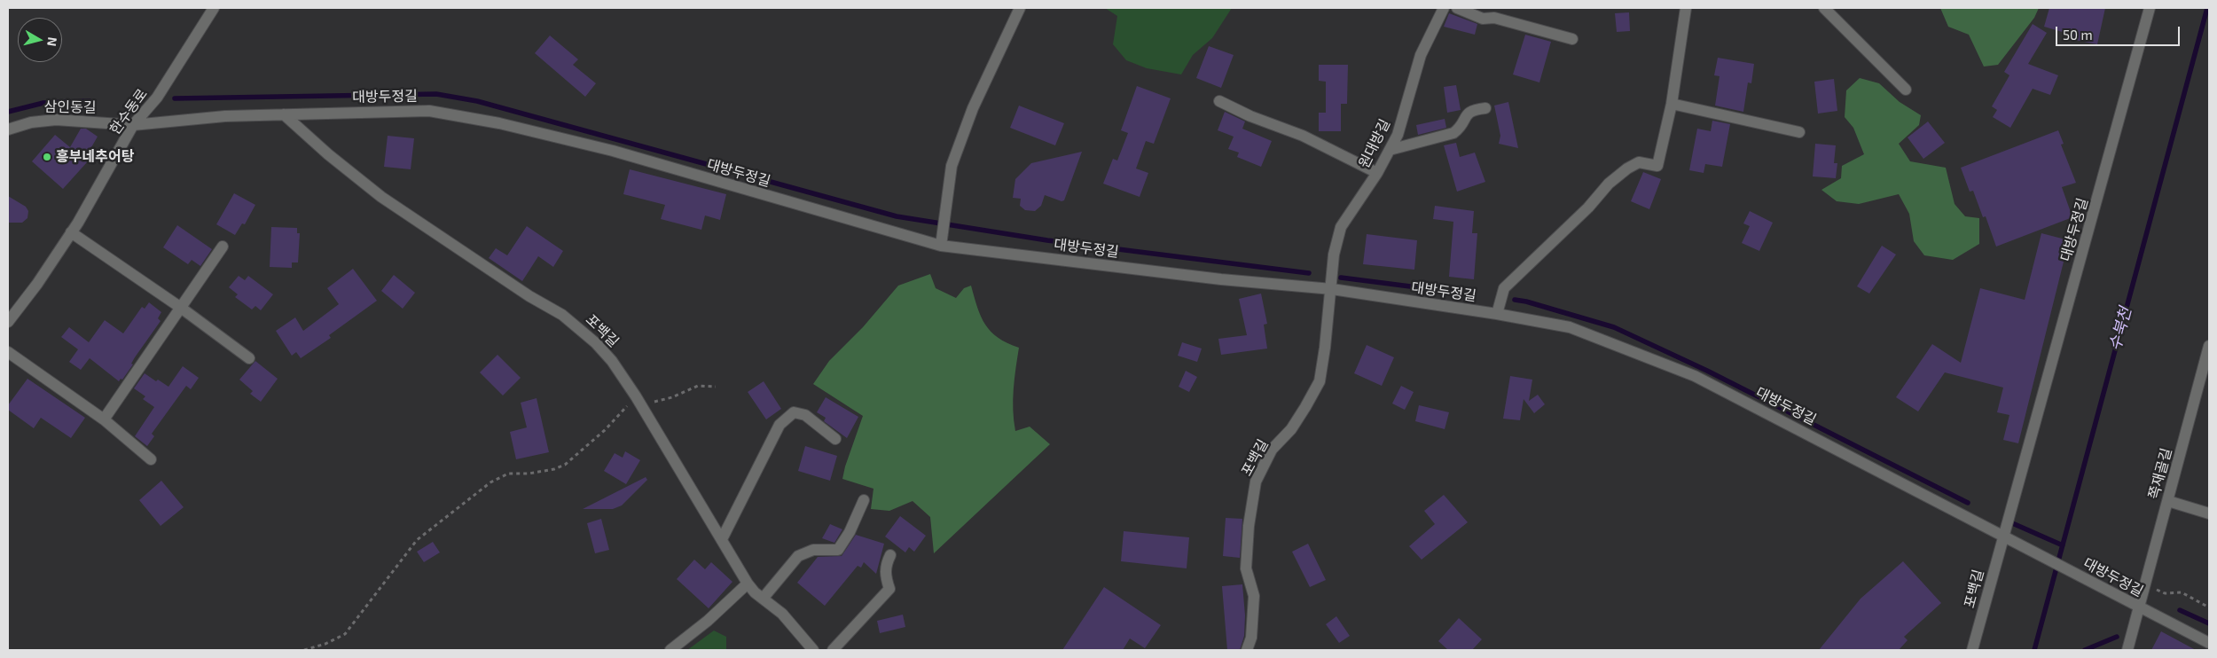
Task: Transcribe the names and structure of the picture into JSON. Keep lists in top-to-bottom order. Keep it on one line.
{"streets":{"street":["대방두정길","삼인동길","한수동로","원대방길","포백길","쪽재골길"]},"crossings":[["대방두정길","삼인동길"],["대방두정길","한수동로"],["대방두정길","원대방길"],["대방두정길","포백길"],["대방두정길","쪽재골길"],["삼인동길","한수동로"],["원대방길","포백길"]],"water":["수북천"],"places":["흥부네추어탕"],"scale_bar":"50 m","north":"right"}
